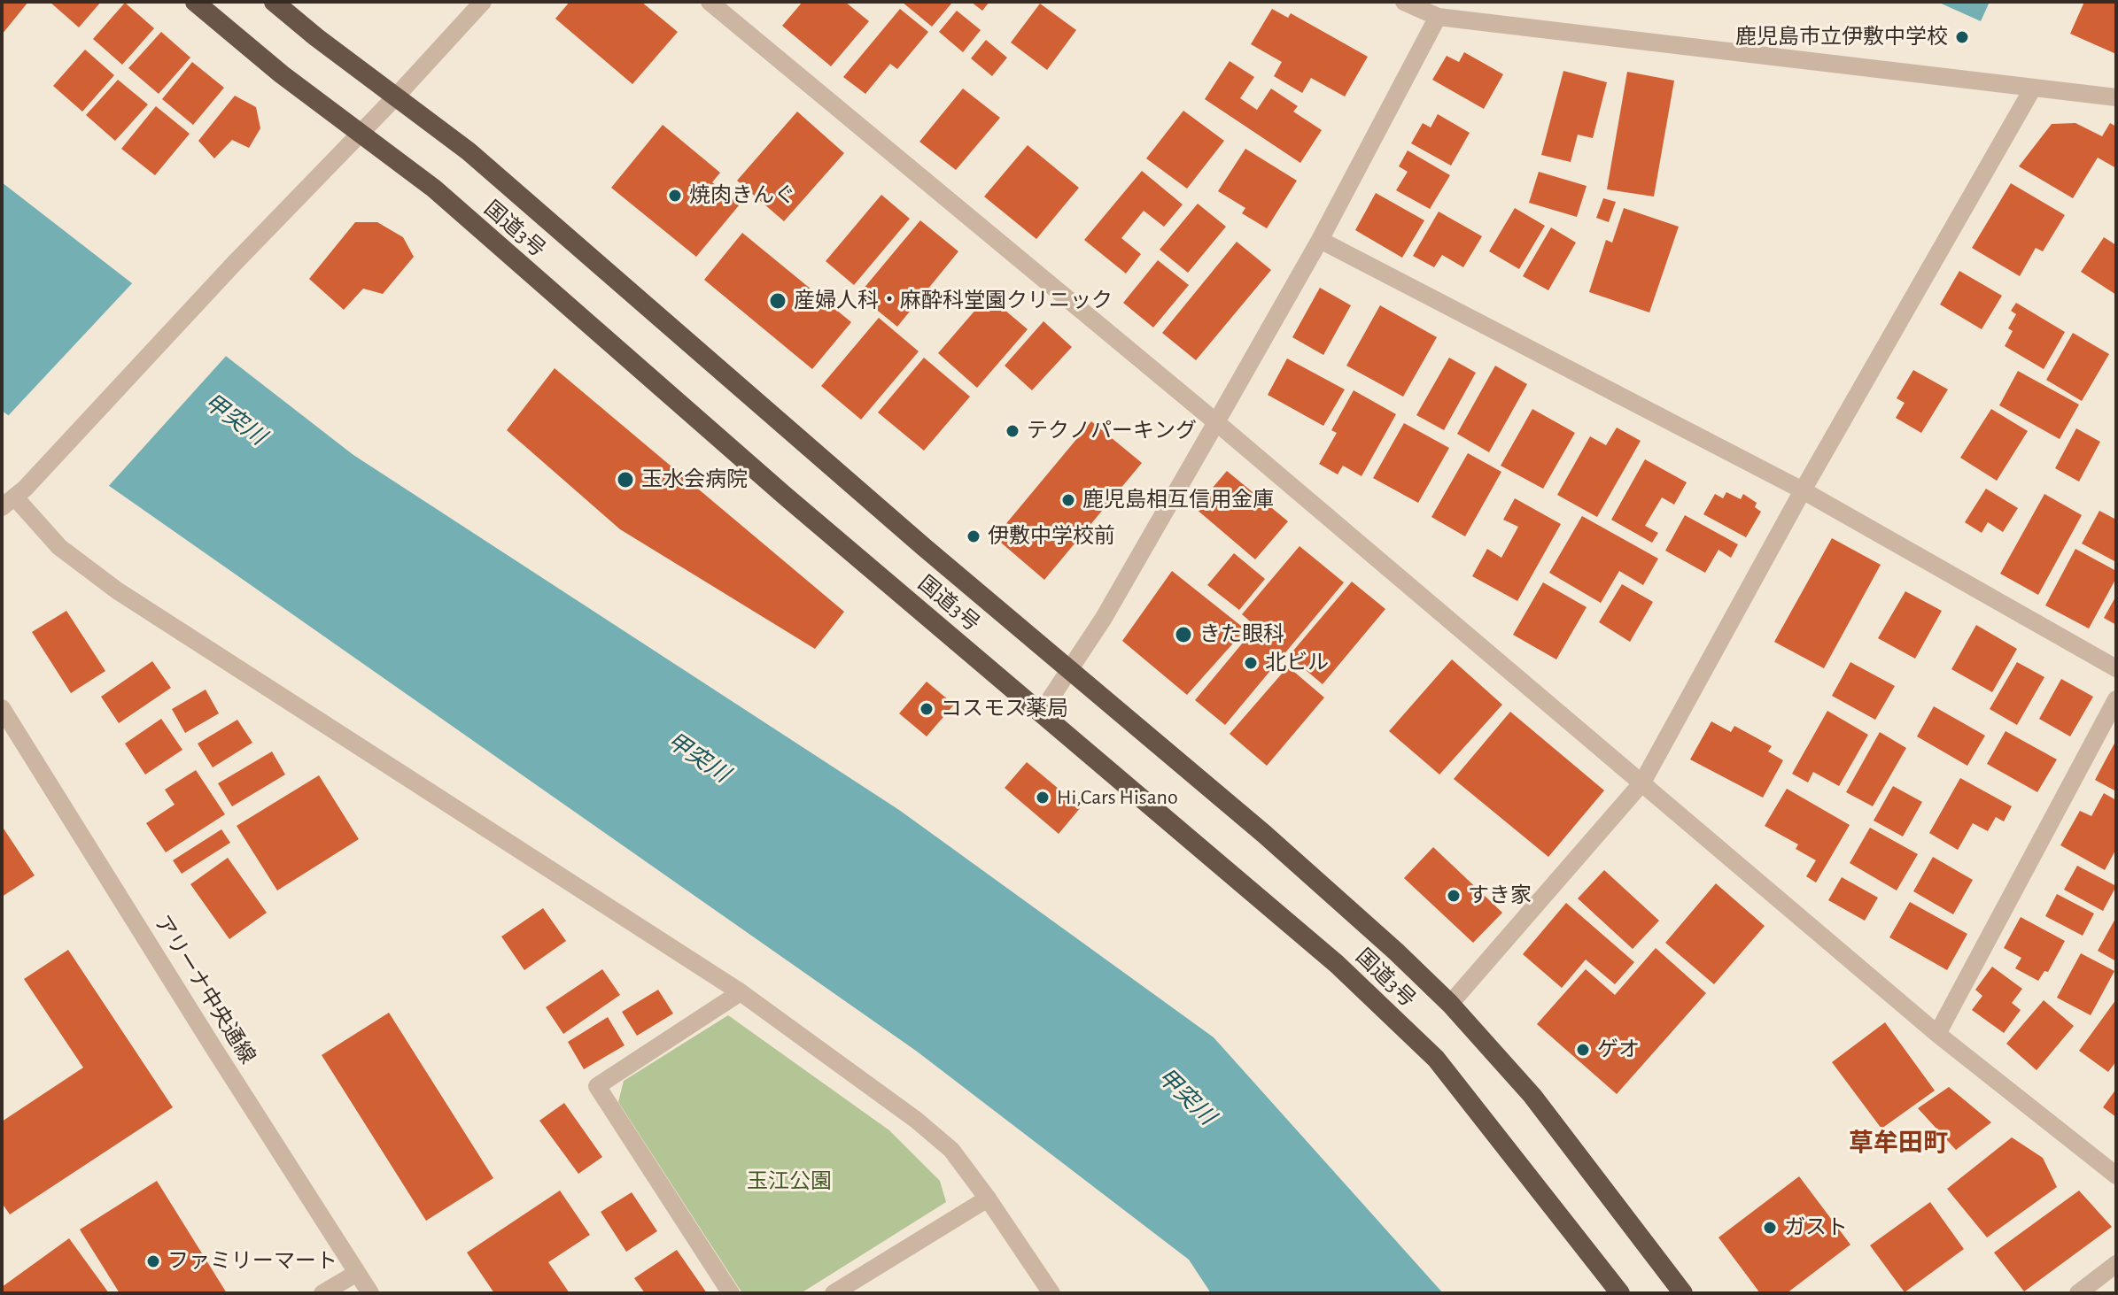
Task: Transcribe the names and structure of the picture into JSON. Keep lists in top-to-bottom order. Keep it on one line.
{"streets":{"highway":["国道3号"],"street":["アリーナ中央通線"]},"districts":["草牟田町"],"water":["甲突川"],"parks":["玉江公園"],"places":["鹿児島市立伊敷中学校","焼肉きんぐ","産婦人科・麻酔科堂園クリニック","テクノパーキング","玉水会病院","鹿児島相互信用金庫","伊敷中学校前","きた眼科","北ビル","コスモス薬局","Hi,Cars Hisano","すき家","ゲオ","ガスト","ファミリーマート"]}
